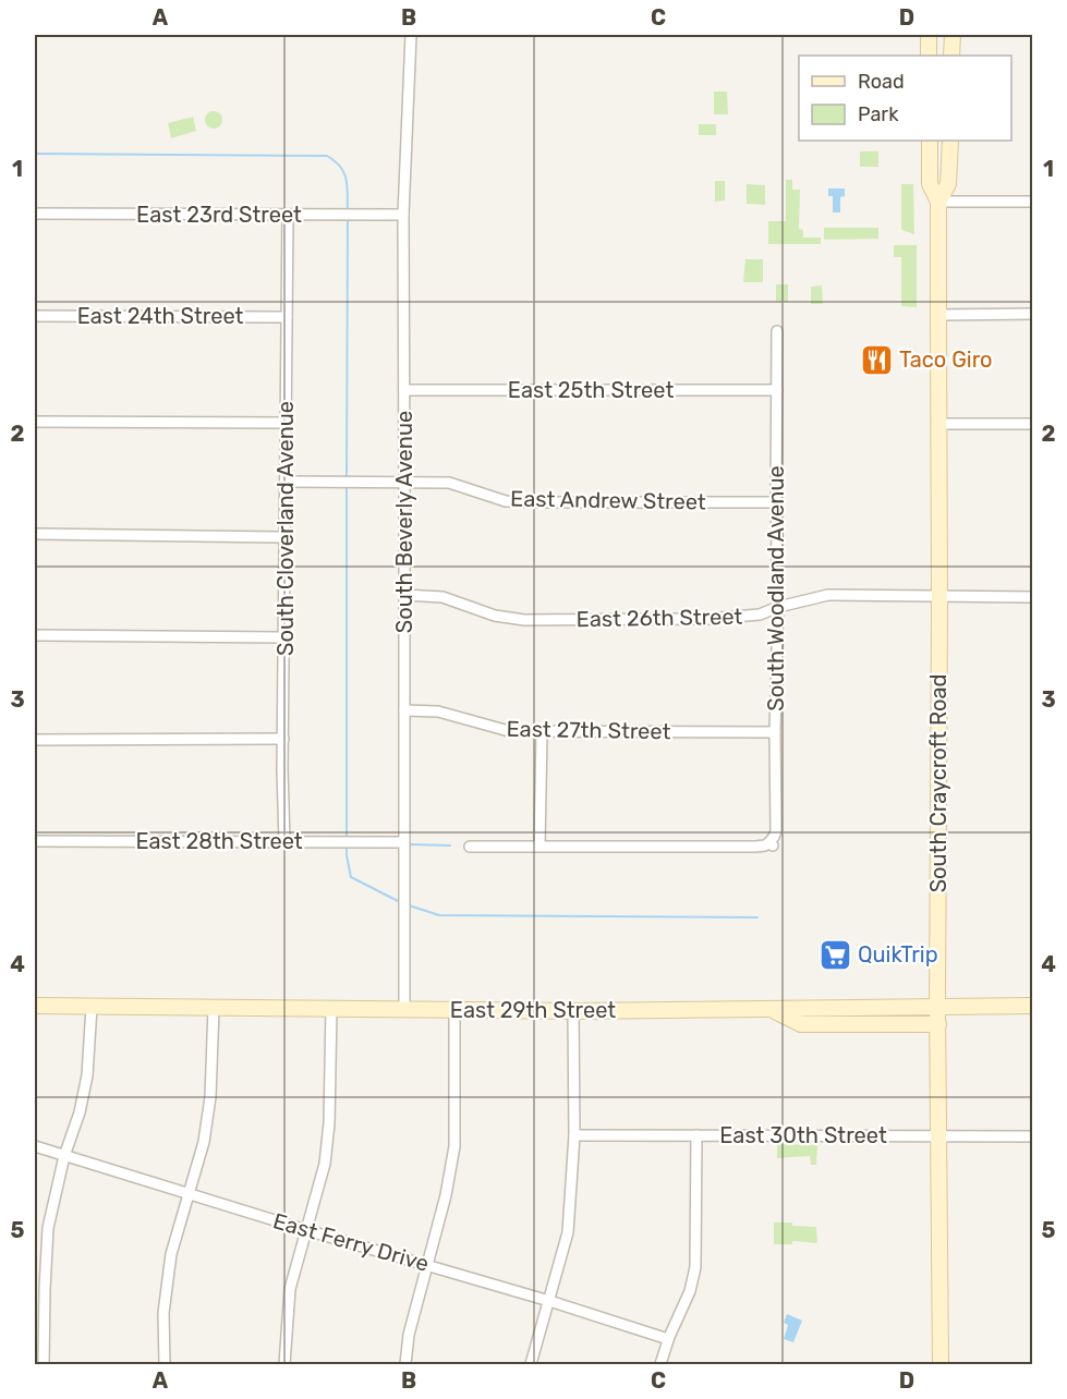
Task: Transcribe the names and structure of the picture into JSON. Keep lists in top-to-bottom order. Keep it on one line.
{"streets":{"main road":["South Craycroft Road","East 29th Street"],"street":["East 23rd Street","East 24th Street","East 25th Street","East Andrew Street","South Beverly Avenue","South Cloverland Avenue","South Woodland Avenue","East 26th Street","East 27th Street","East 28th Street","East 30th Street","East Ferry Drive"]},"crossings":[["East 23rd Street","South Beverly Avenue"],["East 23rd Street","South Cloverland Avenue"],["East 24th Street","South Cloverland Avenue"],["East 25th Street","South Beverly Avenue"],["East 25th Street","South Woodland Avenue"],["East Andrew Street","South Beverly Avenue"],["East Andrew Street","South Cloverland Avenue"],["East Andrew Street","South Woodland Avenue"],["South Beverly Avenue","East 26th Street"],["South Beverly Avenue","East 27th Street"],["South Beverly Avenue","East 28th Street"],["South Beverly Avenue","East 29th Street"],["South Cloverland Avenue","East 28th Street"],["South Woodland Avenue","East 26th Street"],["South Woodland Avenue","East 27th Street"],["East 26th Street","South Craycroft Road"],["South Craycroft Road","East 29th Street"],["South Craycroft Road","East 30th Street"]],"places":{"restaurant":["Taco Giro"],"supermarket":["QuikTrip"]},"legend":["Road","Park"],"grid":{"columns":["A","B","C","D"],"rows":["1","2","3","4","5"]}}
